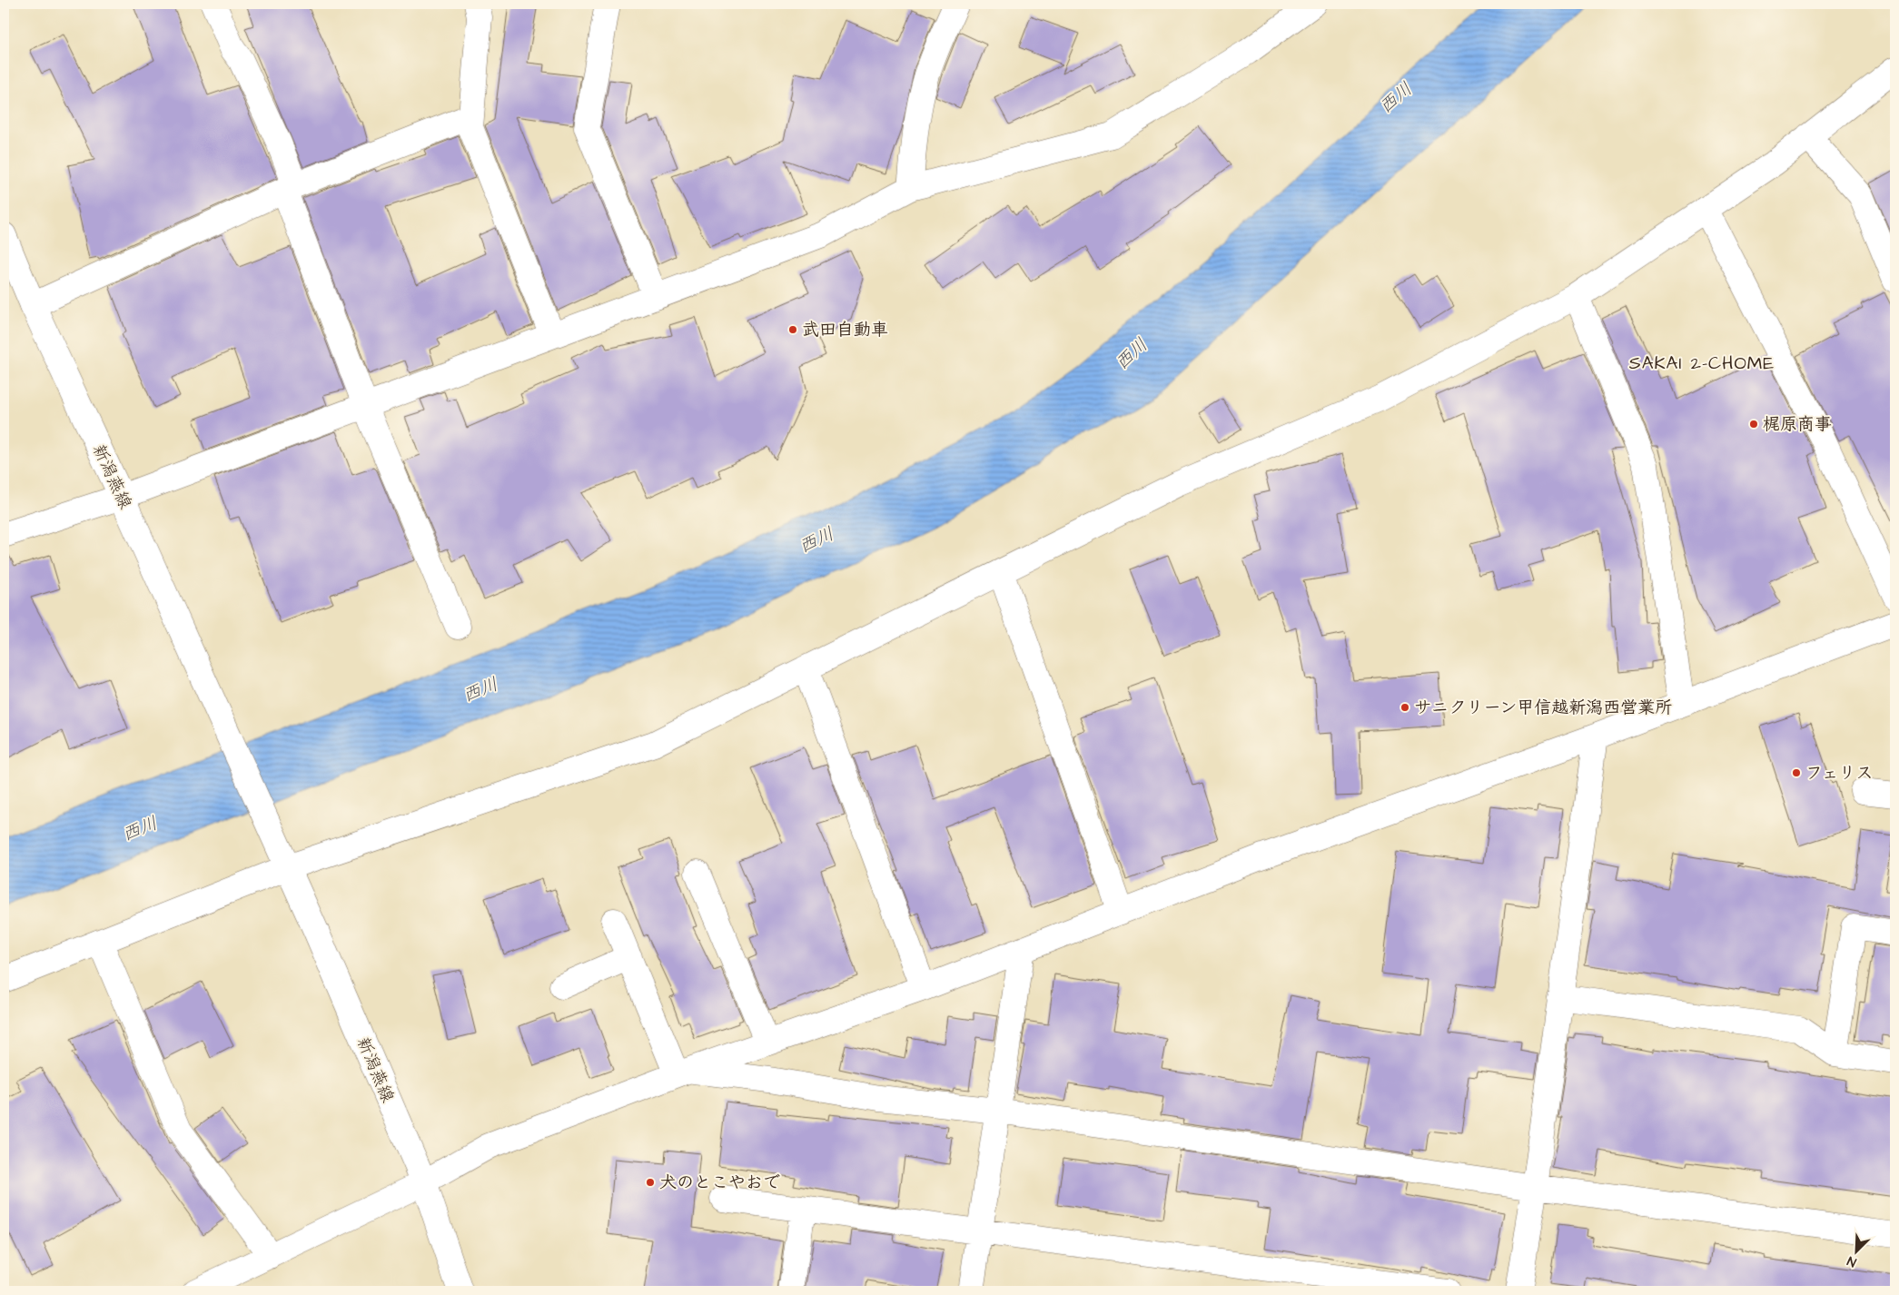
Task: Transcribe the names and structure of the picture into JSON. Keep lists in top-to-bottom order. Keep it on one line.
{"streets":{"street":["新潟燕線"]},"districts":["SAKAI 2-CHOME"],"water":["西川"],"places":["武田自動車","梶原商事","サニクリーン甲信越新潟西営業所","フェリス","犬のとこやおで"],"north":"bottom left"}
